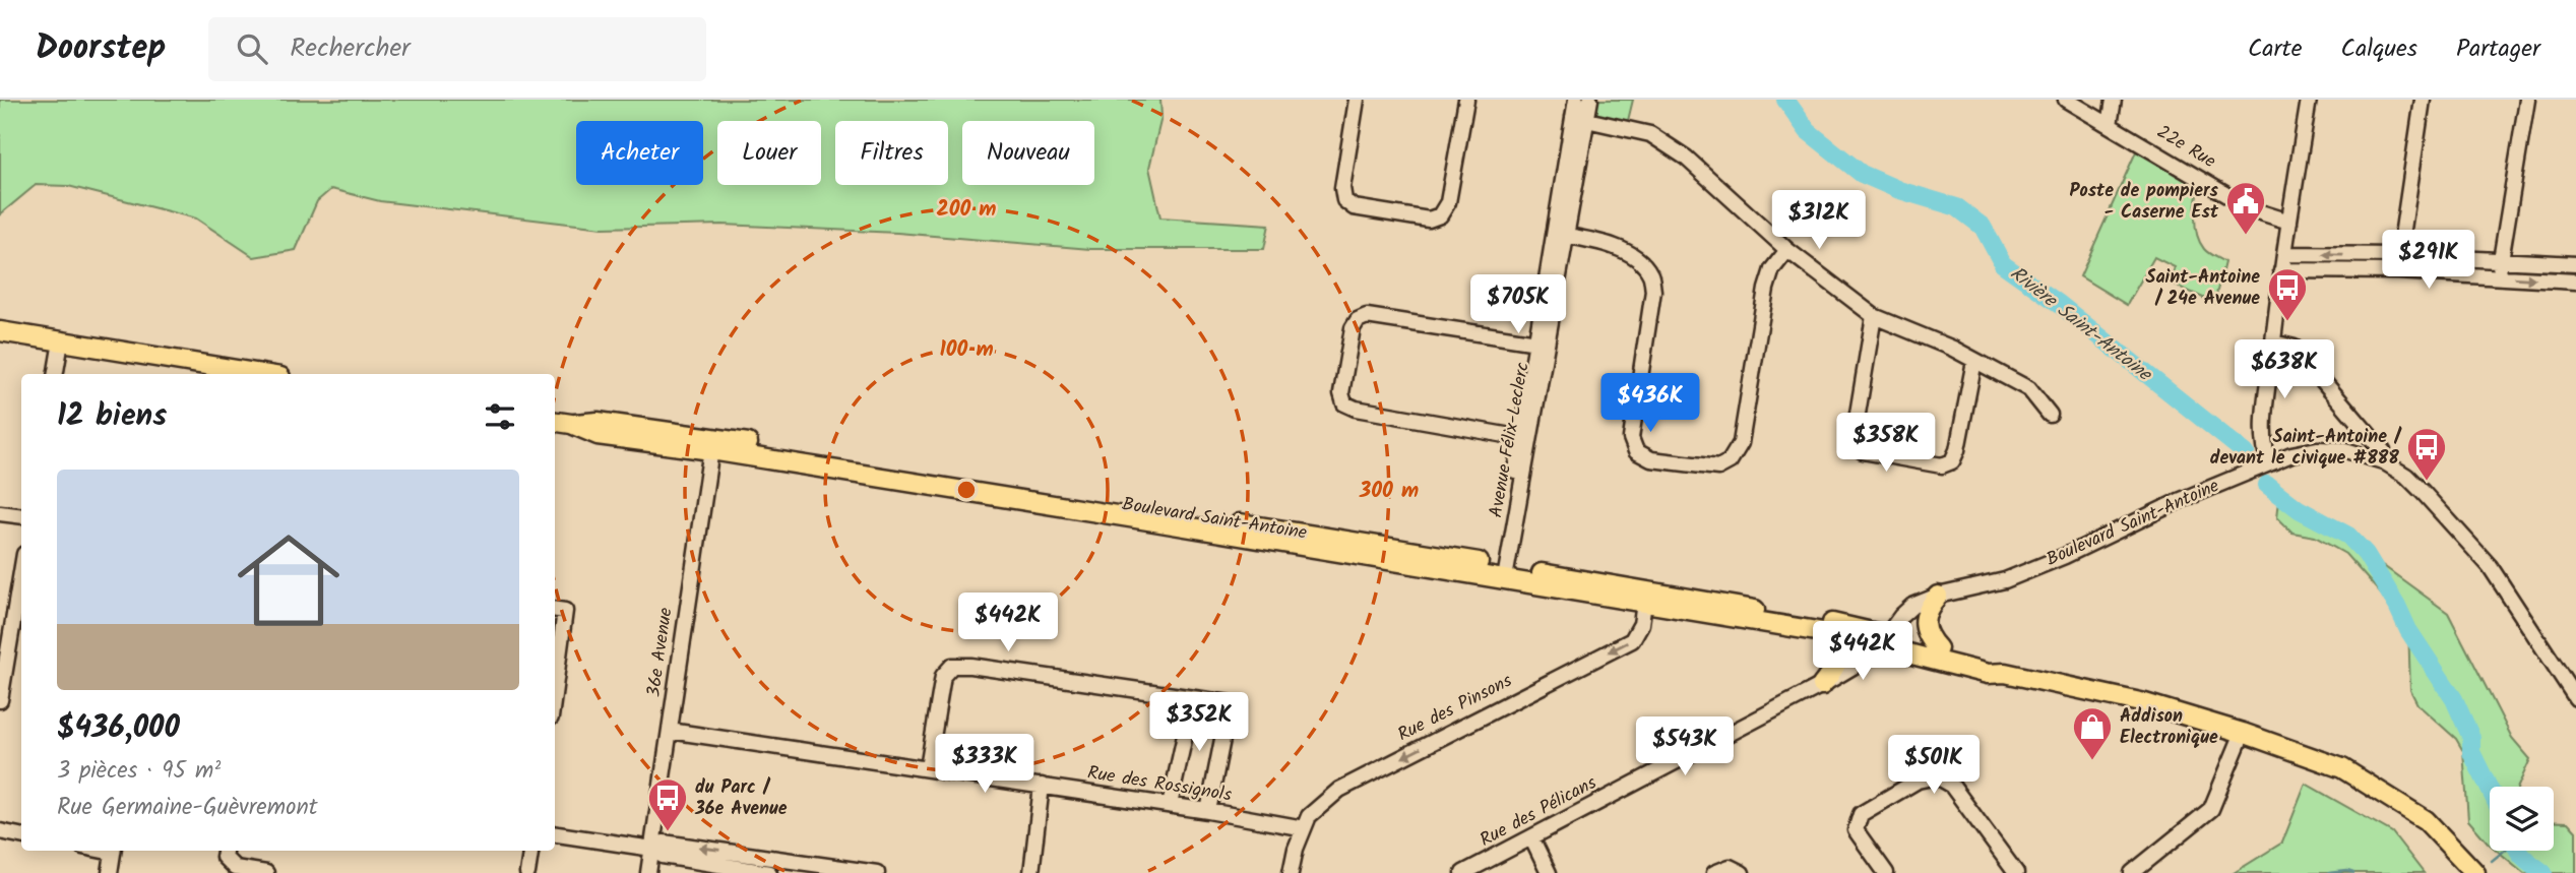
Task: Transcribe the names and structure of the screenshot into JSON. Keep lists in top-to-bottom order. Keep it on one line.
{"streets":{"main road":["Boulevard Saint-Antoine"],"street":["22e Rue","Avenue Félix-Leclerc","36e Avenue","Rue des Pinsons","Rue des Rossignols","Rue des Pélicans"]},"crossings":[["Avenue Félix-Leclerc","Boulevard Saint-Antoine"],["Boulevard Saint-Antoine","36e Avenue"],["Boulevard Saint-Antoine","Rue des Pinsons"],["Boulevard Saint-Antoine","Rue des Pélicans"],["36e Avenue","Rue des Rossignols"],["Rue des Pinsons","Rue des Rossignols"]],"one_way":["Rue des Pinsons"],"water":["Rivière Saint-Antoine"],"places":{"public building":["Poste de pompiers - Caserne Est"],"bus stop":["Saint-Antoine / 24e Avenue","Saint-Antoine / devant le civique #888","du Parc / 36e Avenue"],"shop":["Addison Electronique"]},"page":{"header":"Doorstep","search":"Rechercher","nav":["Carte","Calques","Partager"],"chip":["Acheter","Louer","Filtres","Nouveau"],"price":["$312K","$291K","$705K","$638K","$436K","$358K","$442K","$442K","$352K","$543K","$333K","$501K"],"heading":"12 biens","list":[{"name":"$436,000","note":"3 pièces · 95 m² · Rue Germaine-Guèvremont"}]},"rings":["200 m","100 m","300 m"]}
